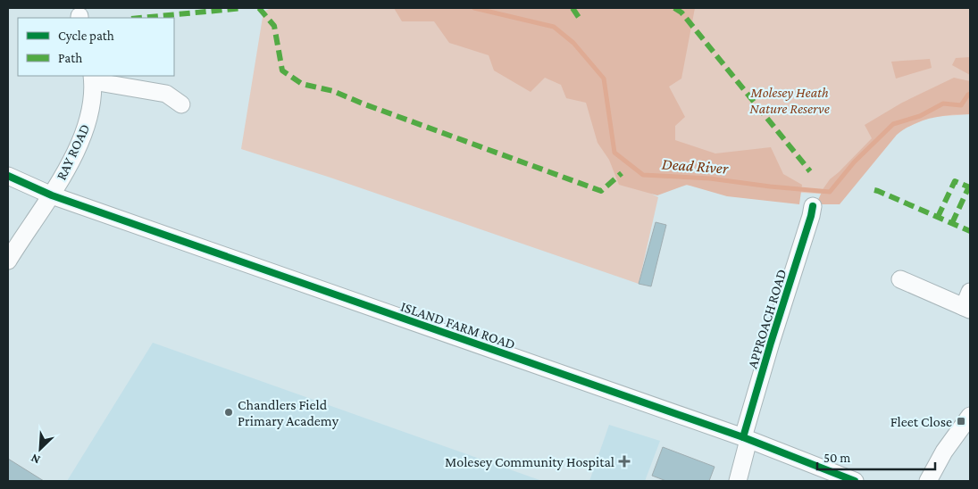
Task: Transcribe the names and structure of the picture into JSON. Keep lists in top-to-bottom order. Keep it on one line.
{"streets":{"street":["RAY ROAD","APPROACH ROAD","ISLAND FARM ROAD"]},"crossings":[["RAY ROAD","ISLAND FARM ROAD"],["APPROACH ROAD","ISLAND FARM ROAD"]],"water":["Dead River"],"parks":["Molesey Heath Nature Reserve"],"places":{"other":["Chandlers Field Primary Academy"],"transit":["Fleet Close"],"health":["Molesey Community Hospital"]},"legend":["Cycle path","Path"],"scale_bar":"50 m","north":"bottom left"}
